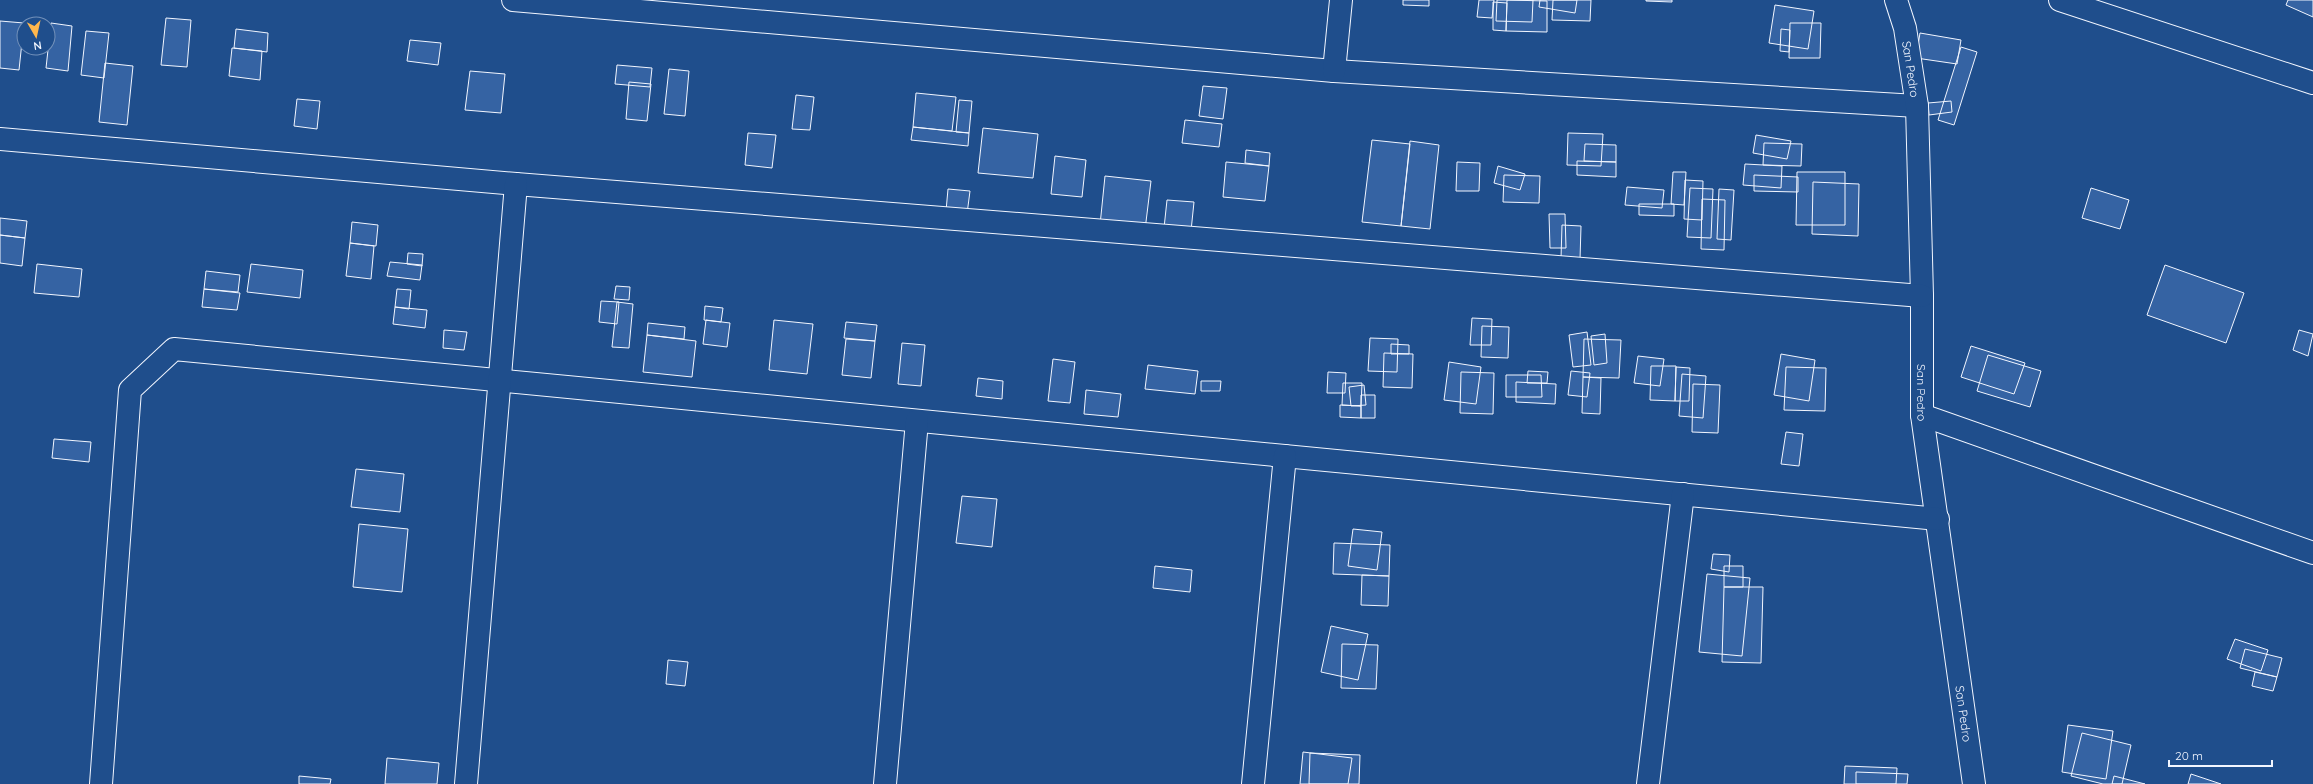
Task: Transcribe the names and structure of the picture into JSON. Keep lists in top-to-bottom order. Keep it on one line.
{"streets":{"street":["San Pedro"]},"scale_bar":"20 m","north":"bottom"}
